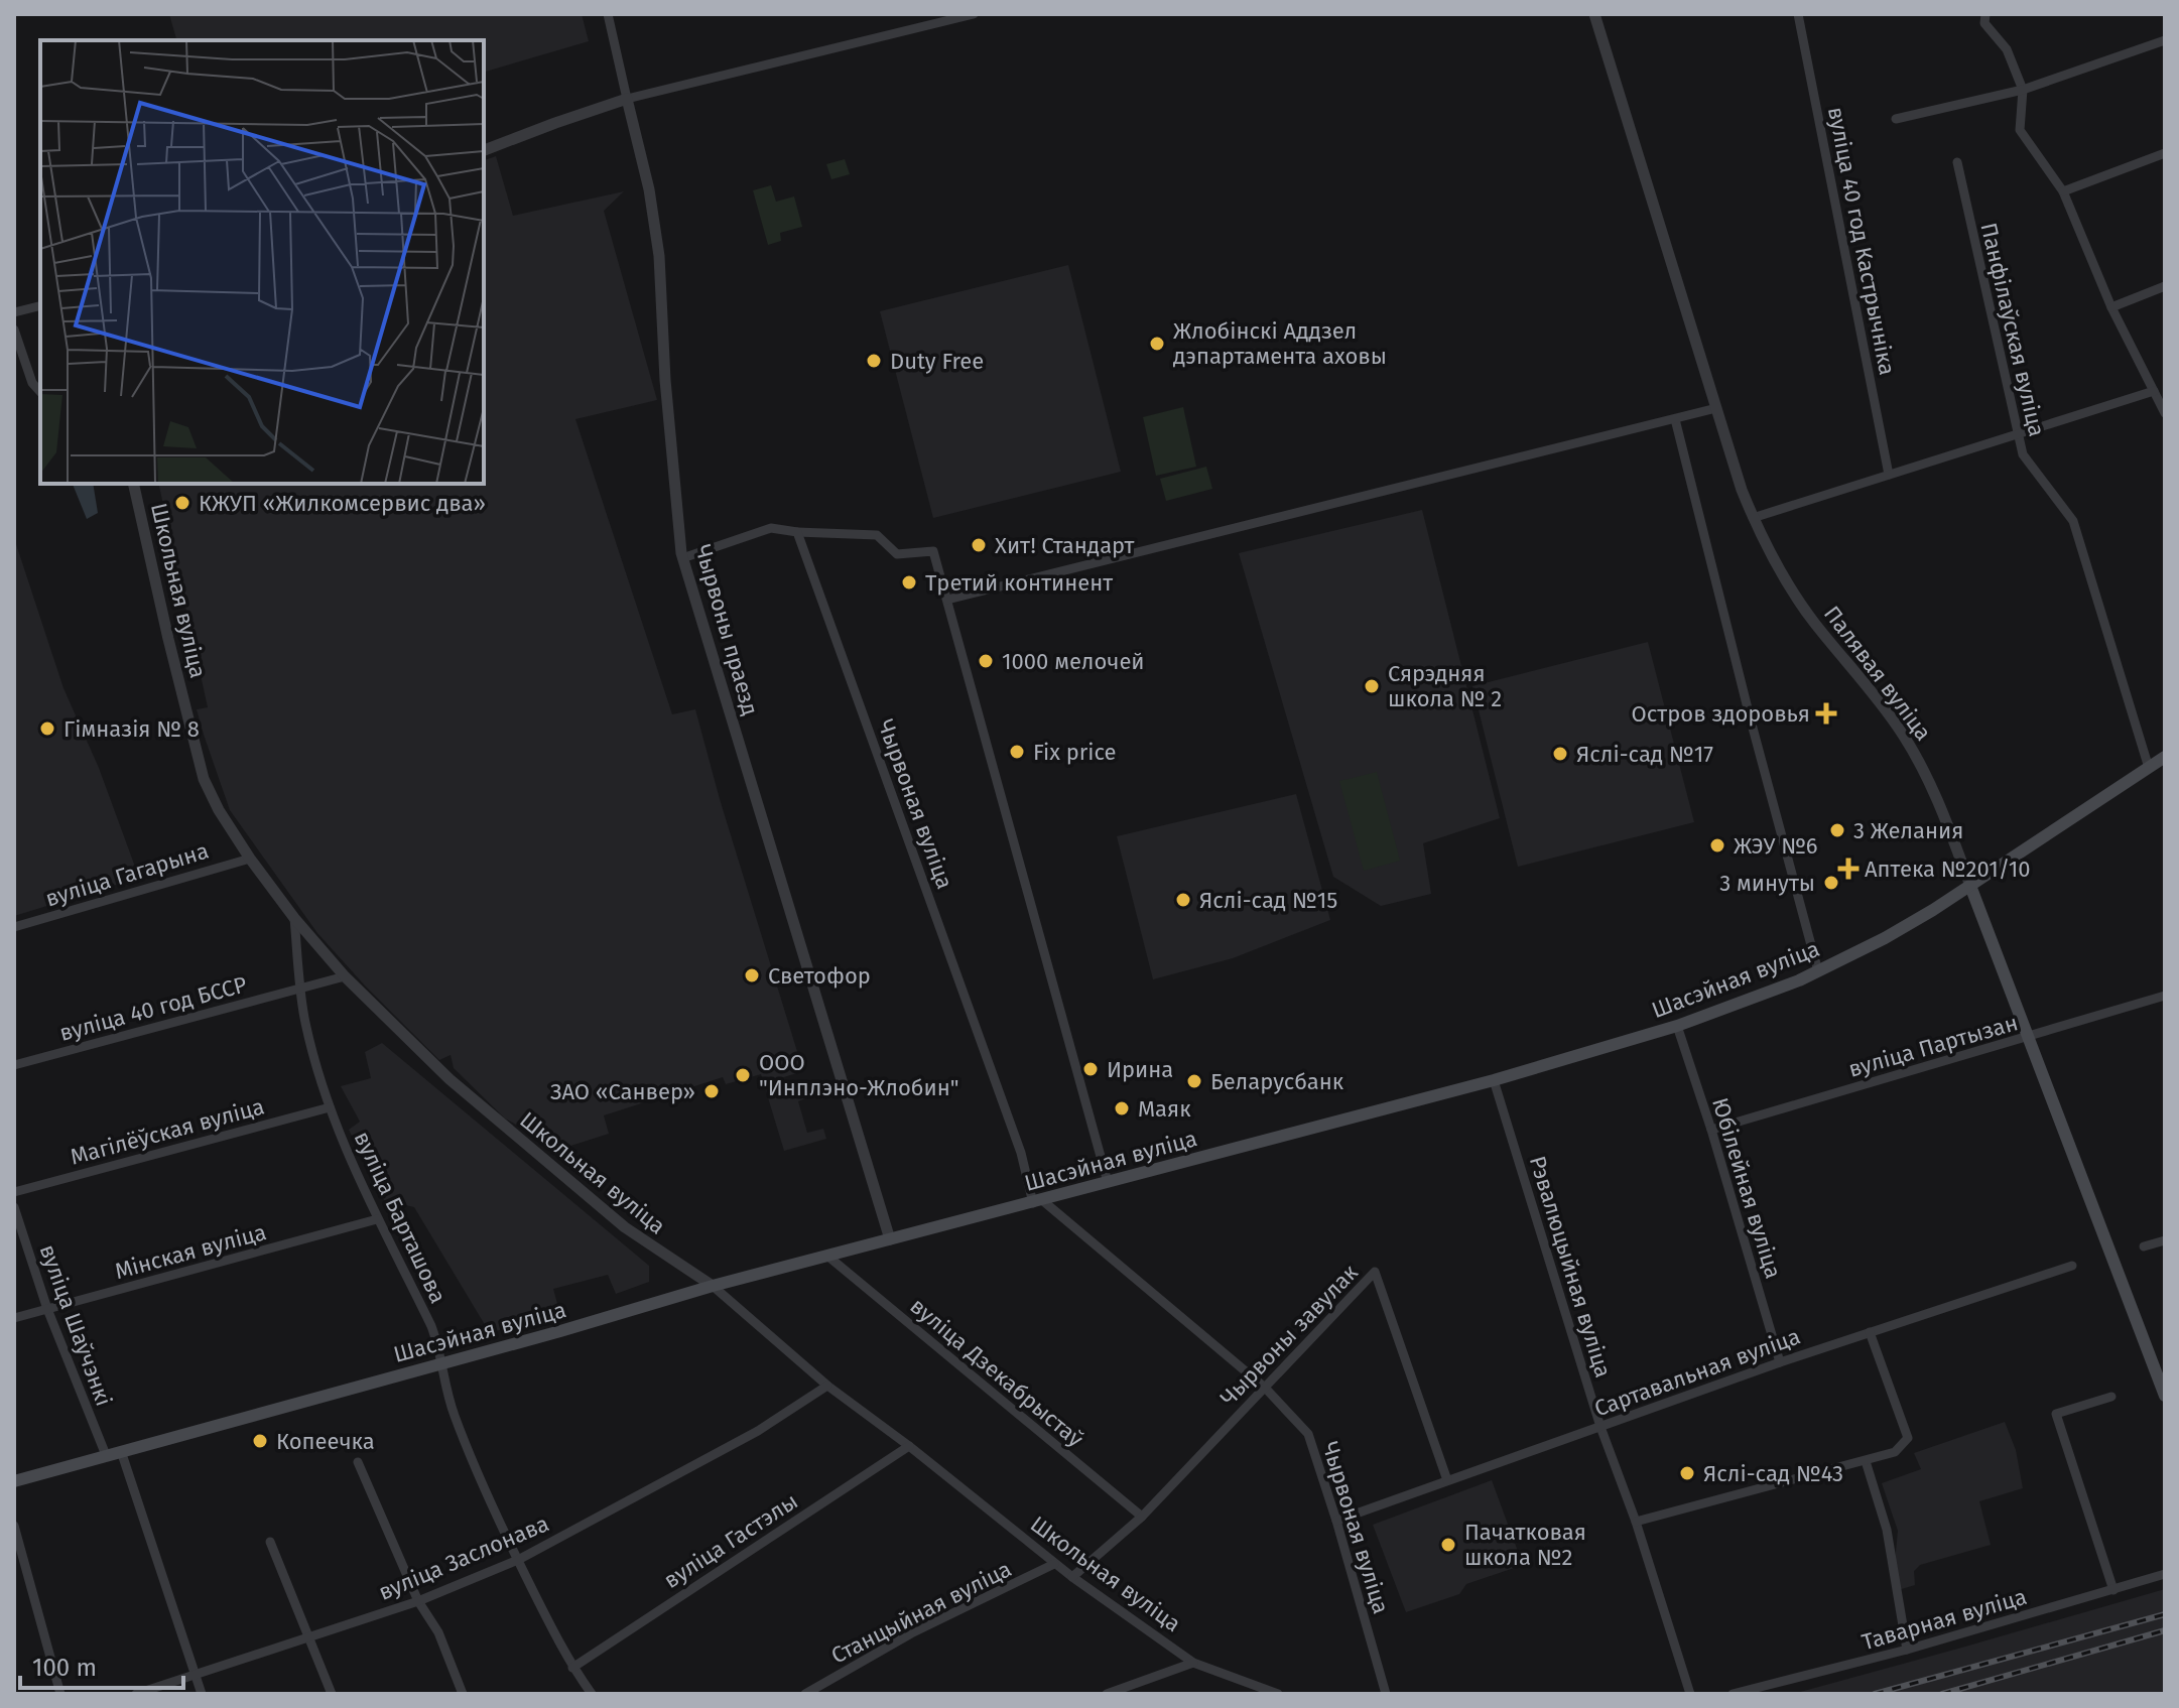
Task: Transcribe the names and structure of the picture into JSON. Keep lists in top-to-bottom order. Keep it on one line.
{"streets":{"main road":["Палявая вуліца","Шасэйная вуліца"],"street":["вуліца 40 год Кастрычніка","Панфілаўская вуліца","Школьная вуліца","Чырвоны праезд","Чырвоная вуліца","вуліца Гагарына","вуліца 40 год БССР","вуліца Партызан","Магілёўская вуліца","Юбілейная вуліца","вуліца Барташова","Мінская вуліца","Рэвалюцыйная вуліца","вуліца Шаўчэнкі","Чырвоны завулак","вуліца Дзекабрыстаў","Сартавальная вуліца","вуліца Гастэлы","вуліца Заслонава","Станцыйная вуліца","Таварная вуліца"]},"crossings":[["Панфілаўская вуліца","Шасэйная вуліца"],["Школьная вуліца","вуліца Гагарына"],["Школьная вуліца","Шасэйная вуліца"],["Школьная вуліца","вуліца 40 год БССР"],["Школьная вуліца","вуліца Барташова"],["Школьная вуліца","Чырвоны завулак"],["Школьная вуліца","вуліца Гастэлы"],["Школьная вуліца","вуліца Заслонава"],["Школьная вуліца","Станцыйная вуліца"],["Чырвоны праезд","Шасэйная вуліца"],["Палявая вуліца","Шасэйная вуліца"],["Палявая вуліца","вуліца Партызан"],["Чырвоная вуліца","Шасэйная вуліца"],["Чырвоная вуліца","Чырвоны завулак"],["Чырвоная вуліца","Сартавальная вуліца"],["Шасэйная вуліца","Юбілейная вуліца"],["Шасэйная вуліца","вуліца Барташова"],["Шасэйная вуліца","Рэвалюцыйная вуліца"],["Шасэйная вуліца","вуліца Шаўчэнкі"],["Шасэйная вуліца","вуліца Дзекабрыстаў"],["вуліца 40 год БССР","вуліца Барташова"],["вуліца Партызан","Юбілейная вуліца"],["Магілёўская вуліца","вуліца Барташова"],["Юбілейная вуліца","Сартавальная вуліца"],["вуліца Барташова","Мінская вуліца"],["вуліца Барташова","вуліца Гастэлы"],["вуліца Барташова","вуліца Заслонава"],["Мінская вуліца","вуліца Шаўчэнкі"],["Рэвалюцыйная вуліца","Сартавальная вуліца"],["Чырвоны завулак","вуліца Дзекабрыстаў"],["Чырвоны завулак","Сартавальная вуліца"]],"places":{"other":["Жлобінскі Аддзел дэпартамента аховы","Duty Free","КЖУП «Жилкомсервис два»","Хит! Стандарт","Третий континент","1000 мелочей","Сярэдняя школа № 2","Гімназія № 8","Fix price","Яслі-сад №17","3 Желания","ЖЭУ №6","3 минуты","Яслі-сад №15","Светофор","Ирина","ООО \"Инплэно-Жлобин\"","Беларусбанк","ЗАО «Санвер»","Маяк","Копеечка","Яслі-сад №43","Пачатковая школа №2"],"health":["Остров здоровья","Аптека №201/10"]},"scale_bar":"100 m"}
